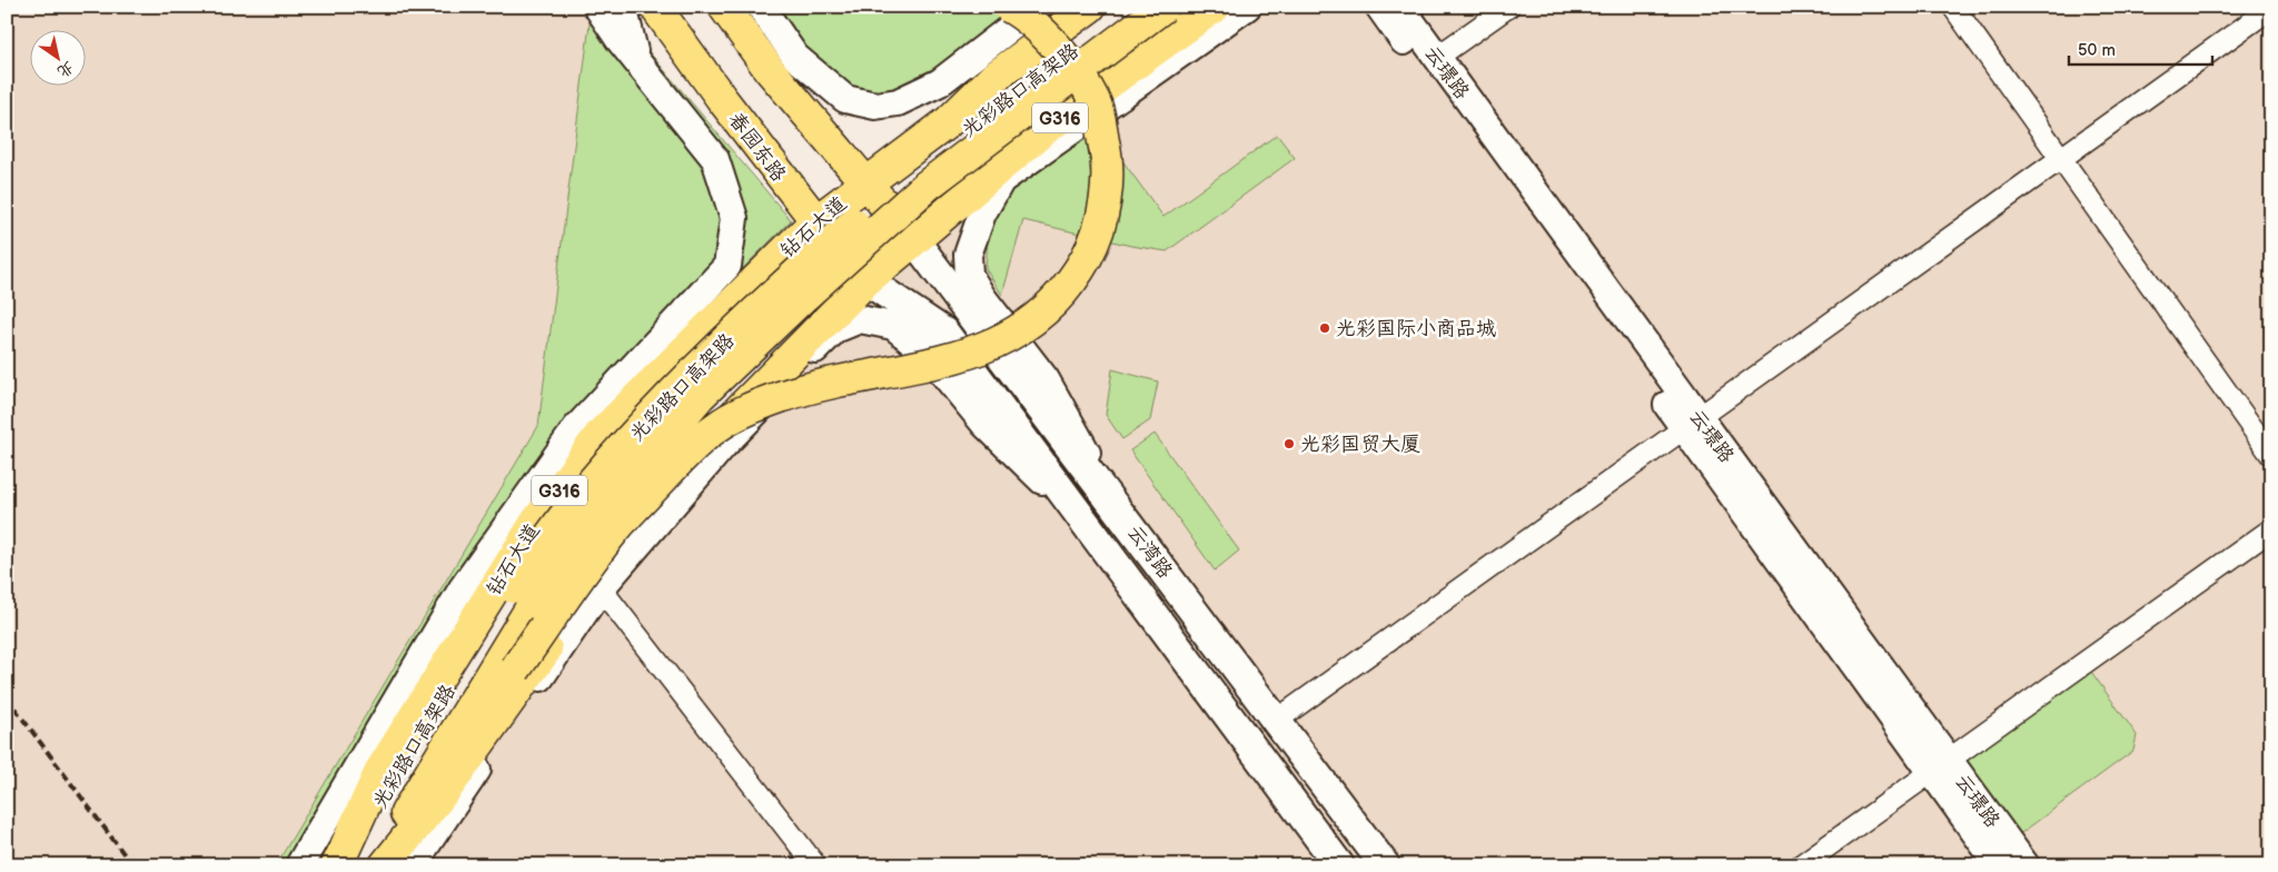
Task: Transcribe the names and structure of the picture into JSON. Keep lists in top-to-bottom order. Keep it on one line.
{"streets":{"main road":["光彩路口高架路","G316","春园东路","钻石大道","云湾路"],"street":["云璟路"]},"crossings":[["G316","春园东路"],["G316","钻石大道"],["G316","云湾路"],["春园东路","钻石大道"],["春园东路","云湾路"]],"places":["光彩国际小商品城","光彩国贸大厦"],"scale_bar":"50 m","north":"bottom right"}
